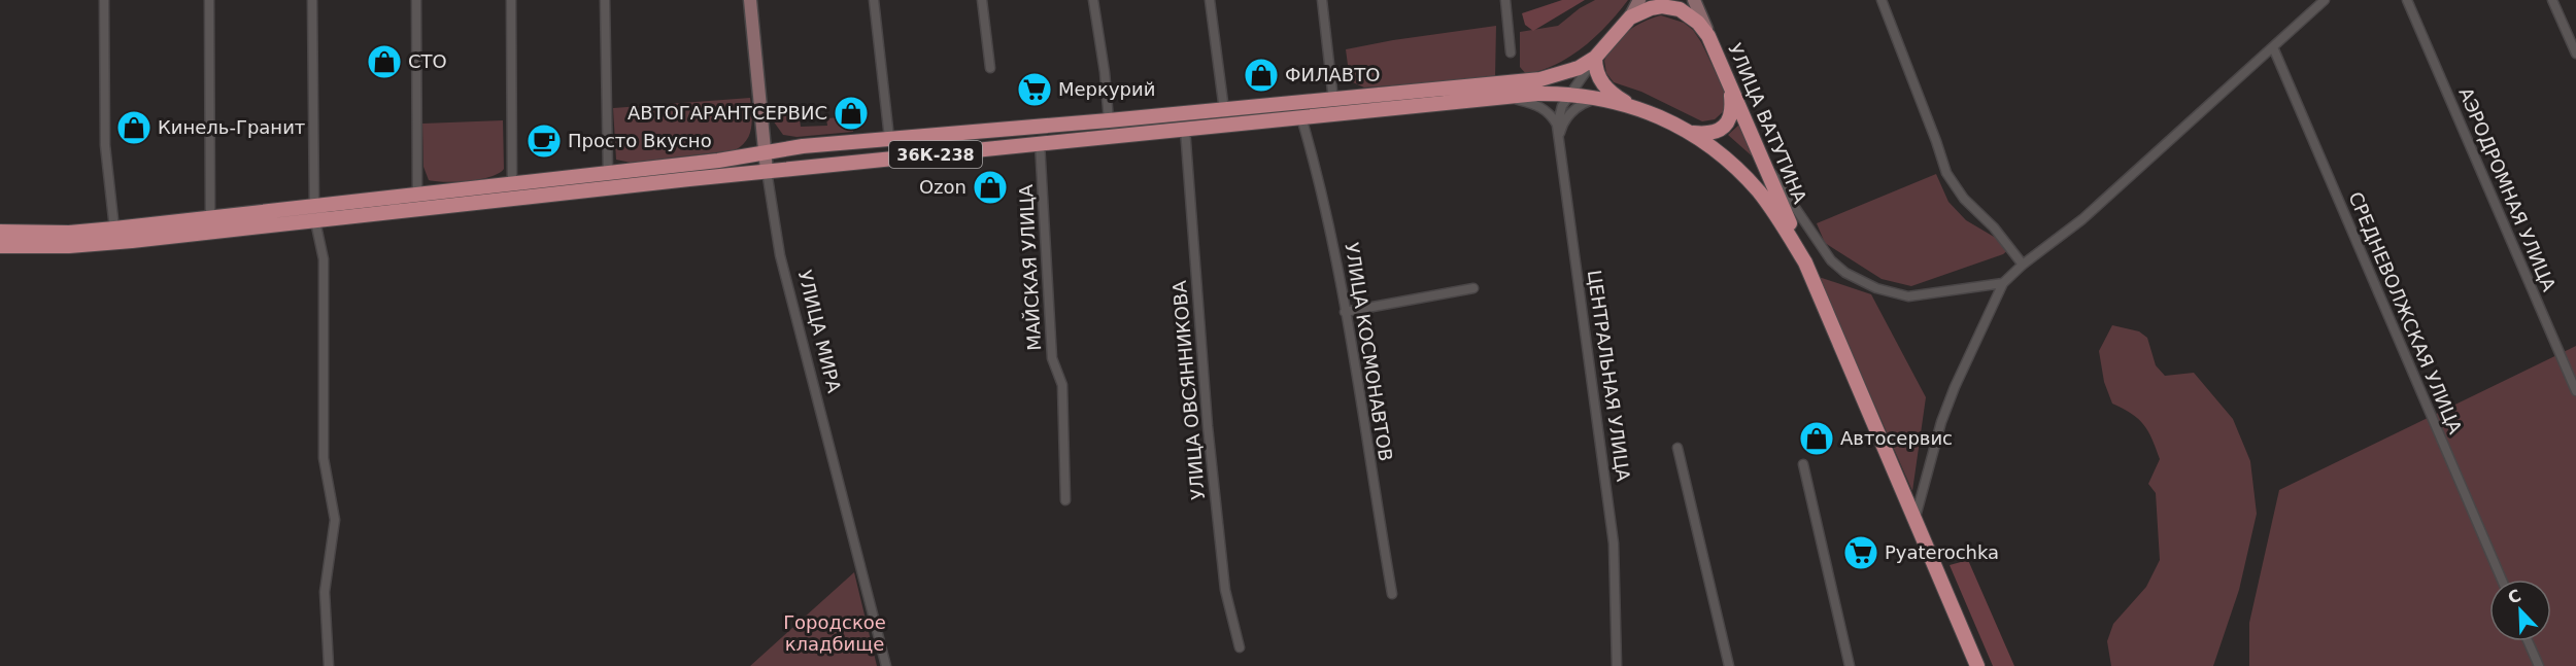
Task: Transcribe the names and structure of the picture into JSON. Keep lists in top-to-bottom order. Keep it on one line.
{"streets":{"main road":["УЛИЦА ВАТУТИНА","36К-238","УЛИЦА МИРА"],"street":["АЭРОДРОМНАЯ УЛИЦА","МАЙСКАЯ УЛИЦА","СРЕДНЕВОЛЖСКАЯ УЛИЦА","УЛИЦА КОСМОНАВТОВ","ЦЕНТРАЛЬНАЯ УЛИЦА","УЛИЦА ОВСЯННИКОВА"]},"crossings":[["УЛИЦА ВАТУТИНА","36К-238"],["УЛИЦА ВАТУТИНА","ЦЕНТРАЛЬНАЯ УЛИЦА"],["36К-238","МАЙСКАЯ УЛИЦА"],["36К-238","УЛИЦА МИРА"],["36К-238","УЛИЦА КОСМОНАВТОВ"],["36К-238","ЦЕНТРАЛЬНАЯ УЛИЦА"],["36К-238","УЛИЦА ОВСЯННИКОВА"]],"parks":["Городское кладбище"],"places":{"shop":["СТО","ФИЛАВТО","АВТОГАРАНТСЕРВИС","Кинель-Гранит","Ozon","Автосервис"],"supermarket":["Меркурий","Pyaterochka"],"cafe":["Просто Вкусно"]},"north":"top left"}
